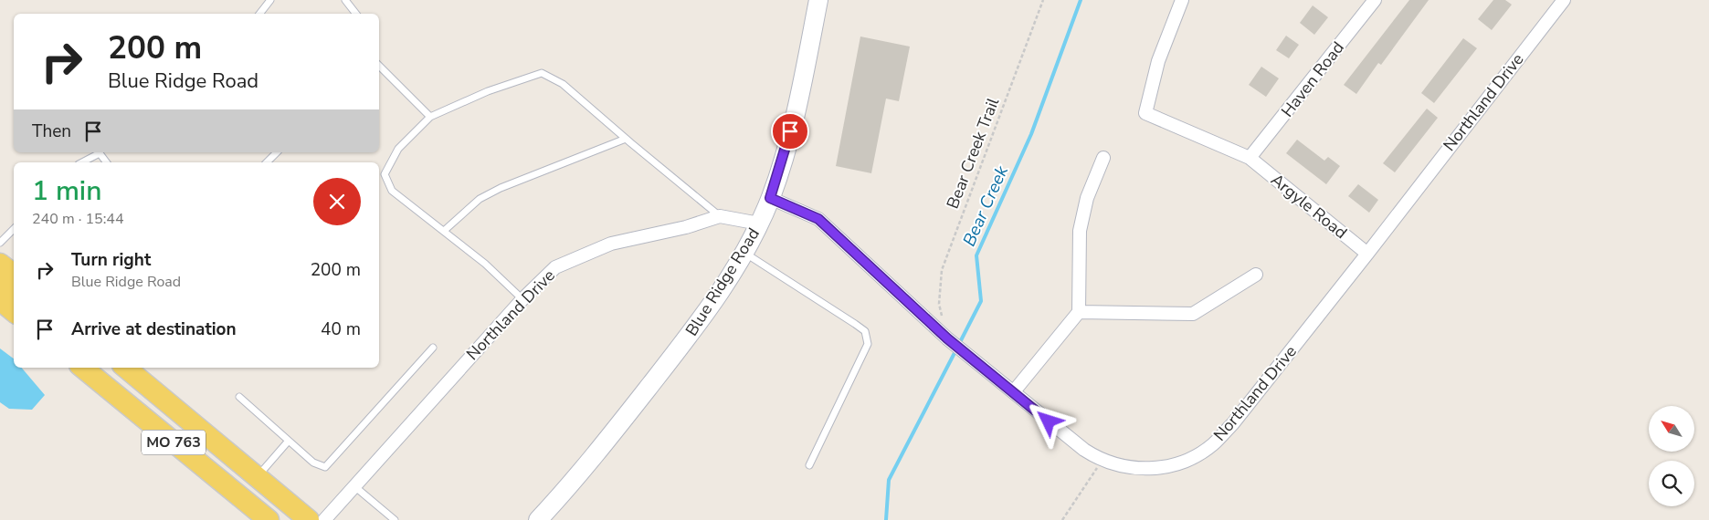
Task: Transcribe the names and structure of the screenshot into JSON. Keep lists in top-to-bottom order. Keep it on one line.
{"streets":{"main road":["MO 763"],"street":["Haven Road","Northland Drive","Argyle Road","Blue Ridge Road"],"path":["Bear Creek Trail"]},"crossings":[["Haven Road","Argyle Road"],["Northland Drive","Argyle Road"],["Northland Drive","Blue Ridge Road"]],"water":["Bear Creek"],"north":"top left","page":{"turn":["200 m","Blue Ridge Road"],"then":"Then","heading":["1 min","240 m · 15:44"],"list":[{"name":"Turn right","note":"Blue Ridge Road","value":"200 m"},{"name":"Arrive at destination","value":"40 m"}]}}
